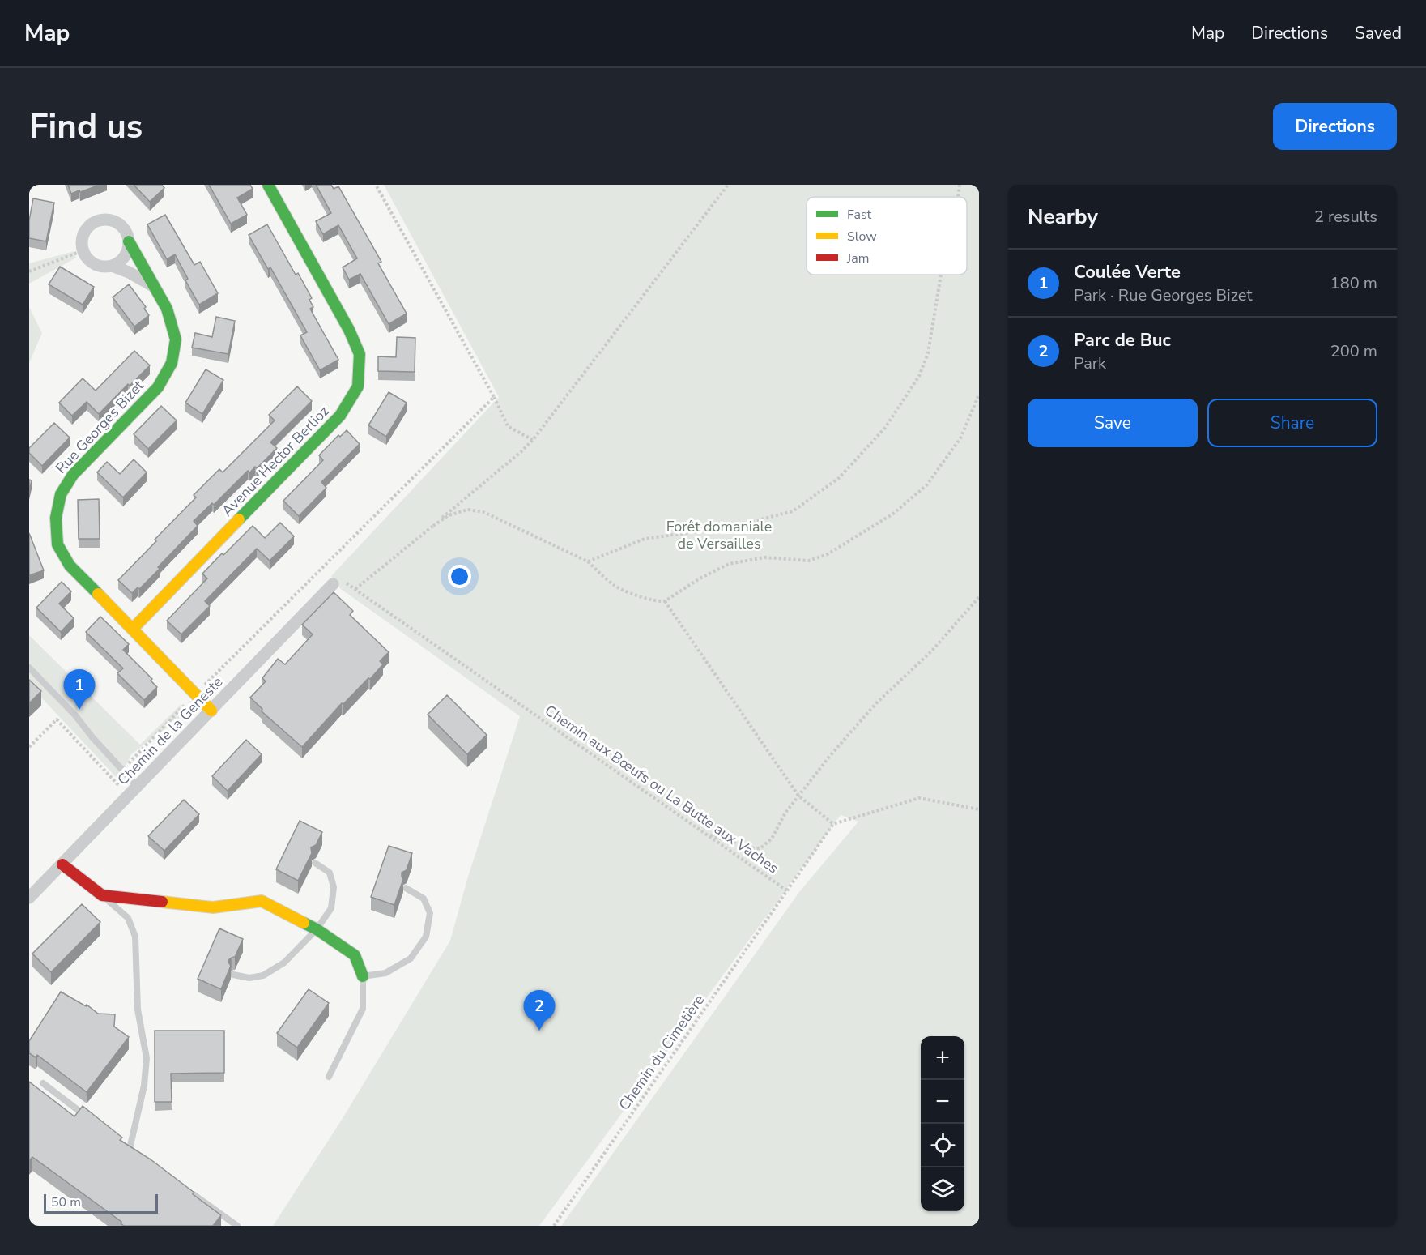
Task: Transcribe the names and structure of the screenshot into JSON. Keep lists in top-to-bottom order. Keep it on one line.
{"streets":{"street":["Rue Georges Bizet","Avenue Hector Berlioz","Chemin de la Geneste"],"path":["Chemin aux Bœufs ou La Butte aux Vaches","Chemin du Cimetière"]},"crossings":[["Rue Georges Bizet","Avenue Hector Berlioz"],["Rue Georges Bizet","Chemin de la Geneste"],["Chemin de la Geneste","Chemin aux Bœufs ou La Butte aux Vaches"],["Chemin aux Bœufs ou La Butte aux Vaches","Chemin du Cimetière"]],"parks":["Forêt domaniale de Versailles"],"legend":["Fast","Slow","Jam"],"scale_bar":"50 m","page":{"header":"Map","nav":["Map","Directions","Saved"],"buttons":["Directions",["Save","Share"]],"title":"Find us","heading":["Nearby","2 results"],"list":[{"mark":"1","name":"Coulée Verte","note":"Park · Rue Georges Bizet","value":"180 m"},{"mark":"2","name":"Parc de Buc","note":"Park","value":"200 m"}],"pins":["1","2"],"map_buttons":["+","−"],"scale":"50 m"}}
